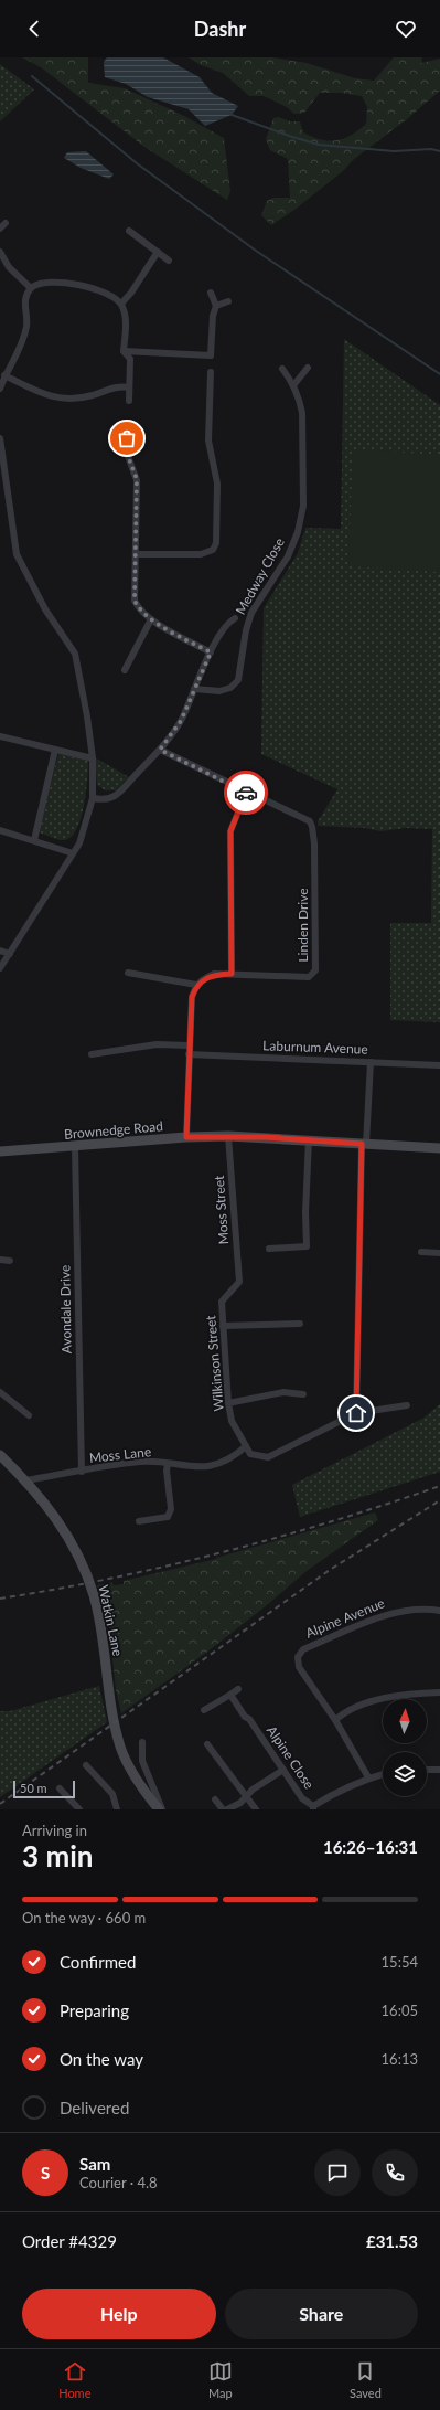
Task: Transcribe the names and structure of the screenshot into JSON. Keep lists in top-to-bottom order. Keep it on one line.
{"streets":{"main road":["Brownedge Road","Watkin Lane"],"street":["Medway Close","Linden Drive","Laburnum Avenue","Moss Street","Avondale Drive","Wilkinson Street","Moss Lane","Alpine Avenue","Alpine Close"]},"crossings":[["Brownedge Road","Moss Street"],["Brownedge Road","Avondale Drive"],["Moss Street","Wilkinson Street"],["Avondale Drive","Moss Lane"],["Wilkinson Street","Moss Lane"],["Moss Lane","Watkin Lane"]],"scale_bar":"50 m","north":"top","page":{"header":"Dashr","scale":"50 m","heading":["3 min","Arriving in","16:26–16:31"],"panel":["Sam","Courier · 4.8","Order #4329","£31.53"],"bar":"On the way · 660 m","list":[["Confirmed","15:54"],["Preparing","16:05"],["On the way","16:13"],"Delivered"],"round":"S","buttons":["Help","Share"],"tabs":["Home","Map","Saved"]}}
